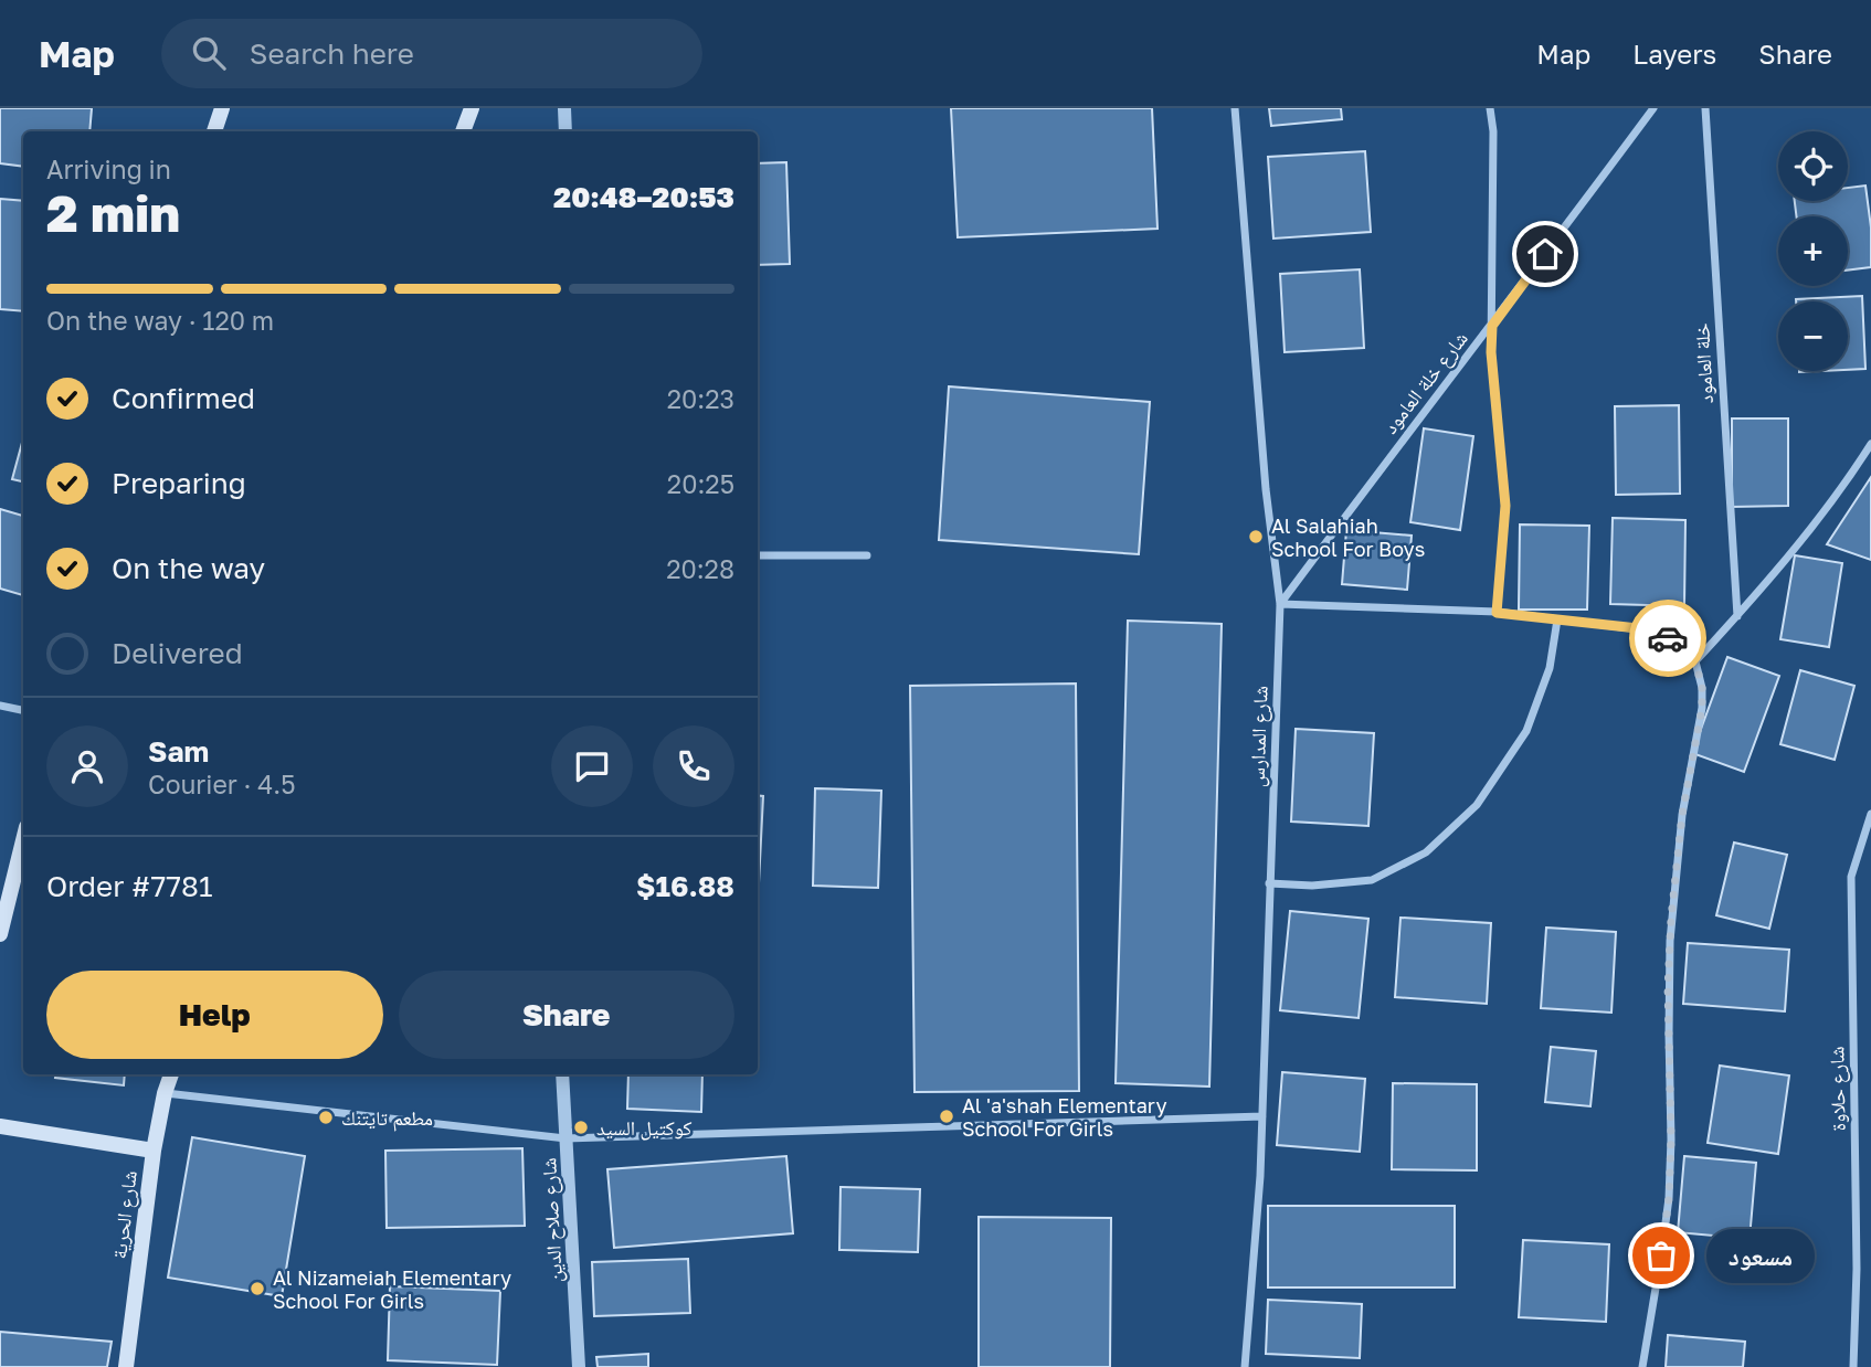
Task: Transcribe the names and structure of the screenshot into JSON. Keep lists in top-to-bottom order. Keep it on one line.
{"streets":{"main road":["شارع الحرية"],"street":["خلة العامود","شارع خلة العامود","شارع المدارس","شارع حلاوة","شارع صلاح الدين"]},"crossings":[["شارع خلة العامود","شارع المدارس"]],"places":["Al Salahiah School For Boys","Al 'a'shah Elementary School For Girls","مطعم تايتنك","كوكتيل السيد","مسعود","Al Nizameiah Elementary School For Girls"],"page":{"header":"Map","search":"Search here","nav":["Map","Layers","Share"],"map_buttons":["+","−"],"heading":["2 min","Arriving in","20:48–20:53"],"panel":["Sam","Courier · 4.5","Order #7781","$16.88"],"bar":"On the way · 120 m","list":[["Confirmed","20:23"],["Preparing","20:25"],["On the way","20:28"],"Delivered"],"buttons":["Help","Share"],"bubble":"مسعود"}}
